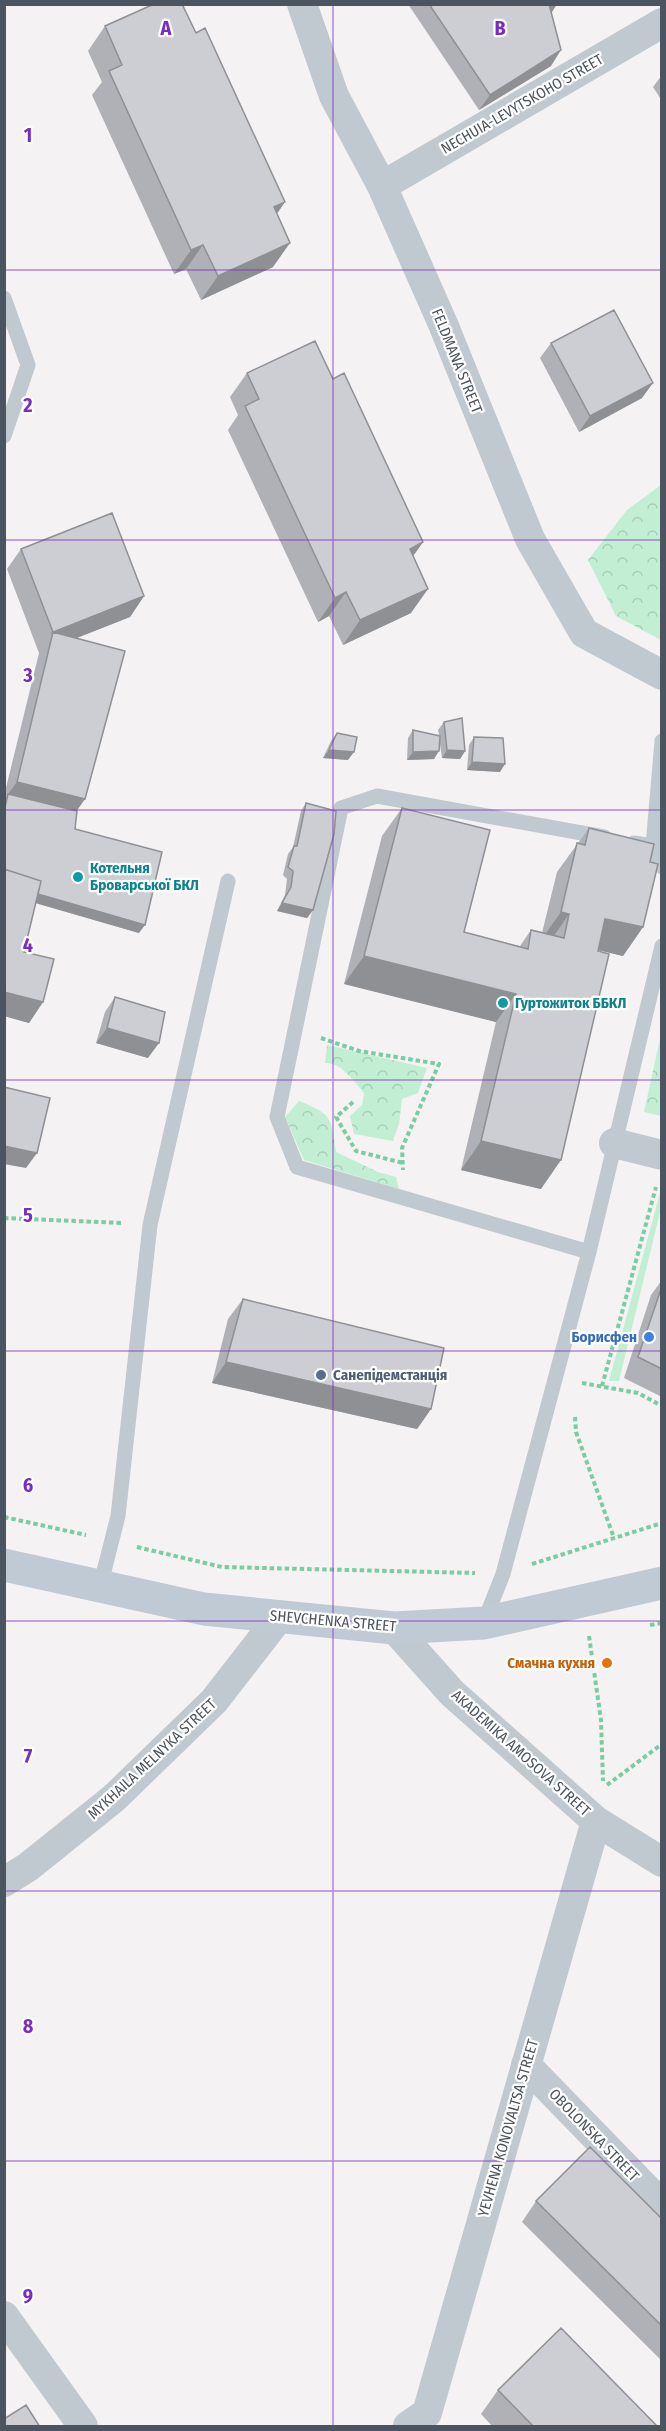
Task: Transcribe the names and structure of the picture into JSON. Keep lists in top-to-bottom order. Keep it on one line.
{"streets":{"street":["NECHUIA-LEVYTSKOHO STREET","FELDMANA STREET","SHEVCHENKA STREET","AKADEMIKA AMOSOVA STREET","MYKHAILA MELNYKA STREET","YEVHENA KONOVALTSA STREET","OBOLONSKA STREET"]},"crossings":[["NECHUIA-LEVYTSKOHO STREET","FELDMANA STREET"],["SHEVCHENKA STREET","AKADEMIKA AMOSOVA STREET"],["SHEVCHENKA STREET","MYKHAILA MELNYKA STREET"],["AKADEMIKA AMOSOVA STREET","YEVHENA KONOVALTSA STREET"],["YEVHENA KONOVALTSA STREET","OBOLONSKA STREET"]],"places":["Котельня Броварської БКЛ","Гуртожиток ББКЛ","Борисфен","Санепідемстанція","Смачна кухня"],"grid":{"columns":["A","B"],"rows":["1","2","3","4","5","6","7","8","9"]}}
